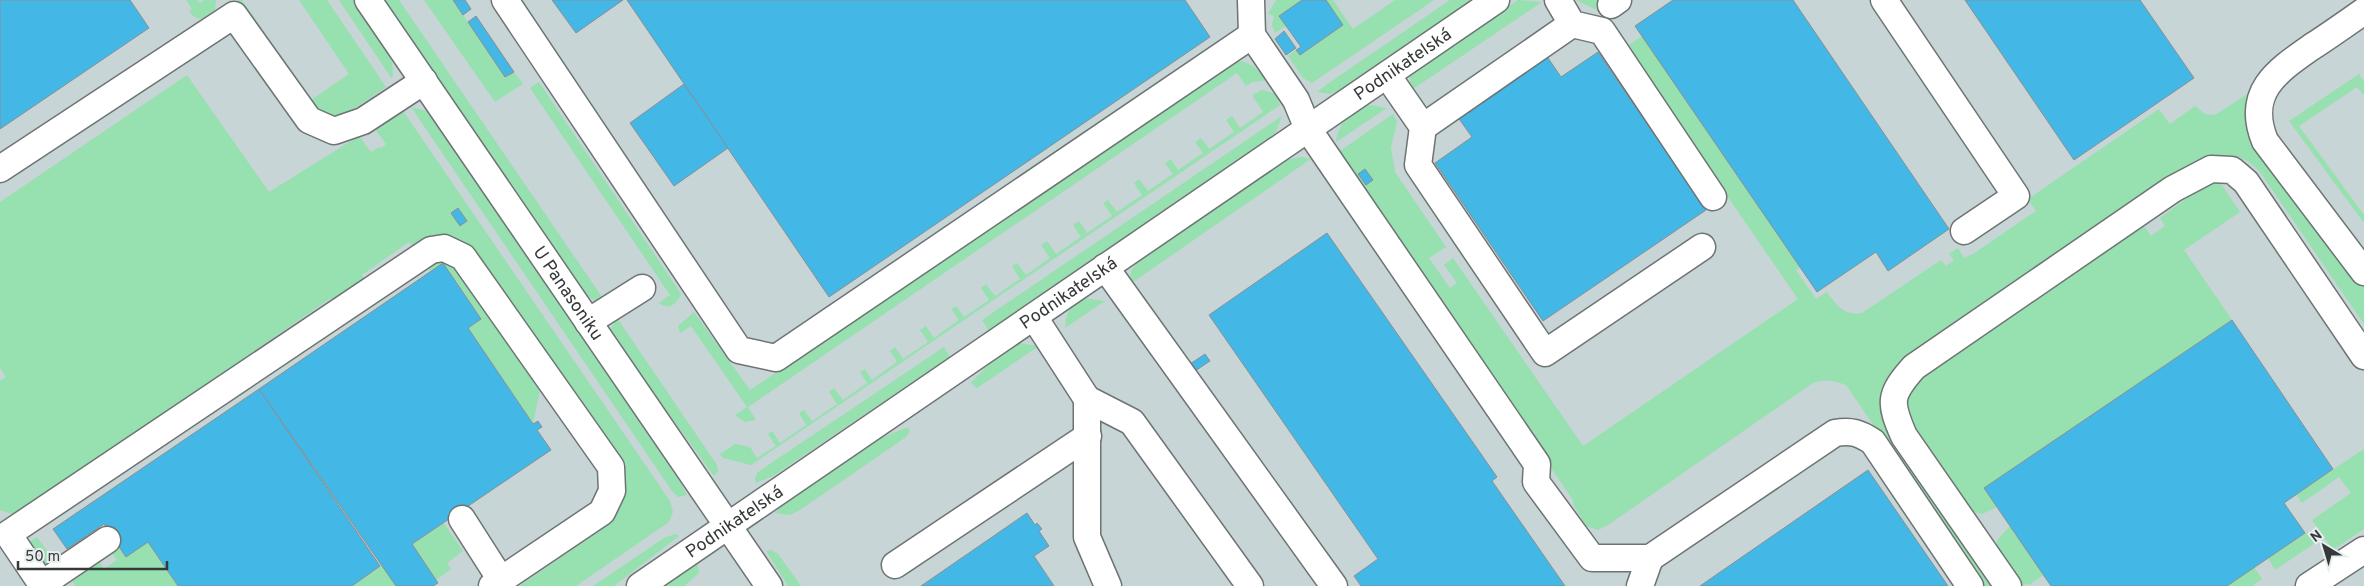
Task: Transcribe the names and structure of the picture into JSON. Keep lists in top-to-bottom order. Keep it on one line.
{"streets":{"street":["Podnikatelská","U Panasoniku"]},"crossings":[["Podnikatelská","U Panasoniku"]],"scale_bar":"50 m","north":"top left"}
